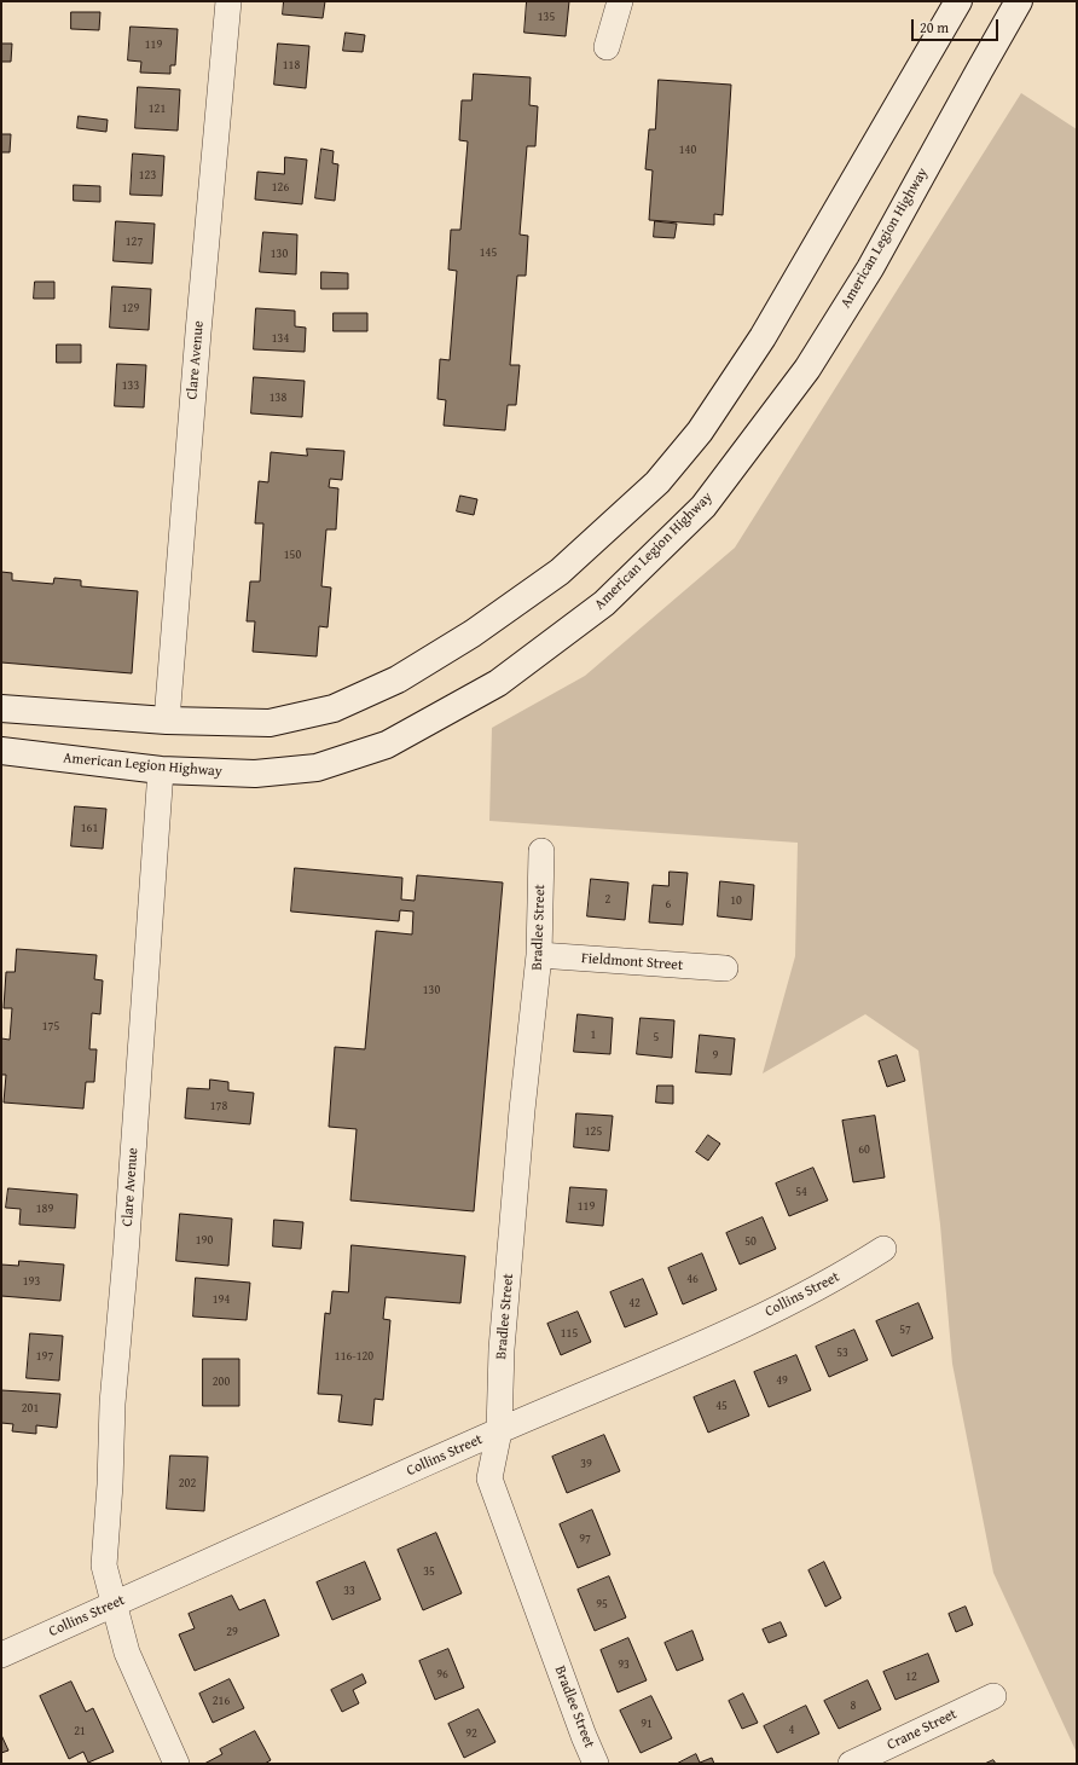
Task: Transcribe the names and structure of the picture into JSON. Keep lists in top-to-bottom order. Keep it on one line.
{"streets":{"main road":["American Legion Highway"],"street":["Clare Avenue","Bradlee Street","Fieldmont Street","Collins Street","Crane Street"]},"crossings":[["American Legion Highway","Clare Avenue"],["Clare Avenue","Collins Street"],["Bradlee Street","Fieldmont Street"],["Bradlee Street","Collins Street"]],"house_numbers":["135","119","118","121","140","123","126","127","145","130","129","134","133","138","150","161","2","10","6","130","175","1","5","9","178","125","60","54","119","189","190","50","46","193","194","42","57","115","53","197","116-120","49","200","45","201","39","202","97","35","33","95","29","93","96","12","216","8","91","4","21","92"],"scale_bar":"20 m"}
